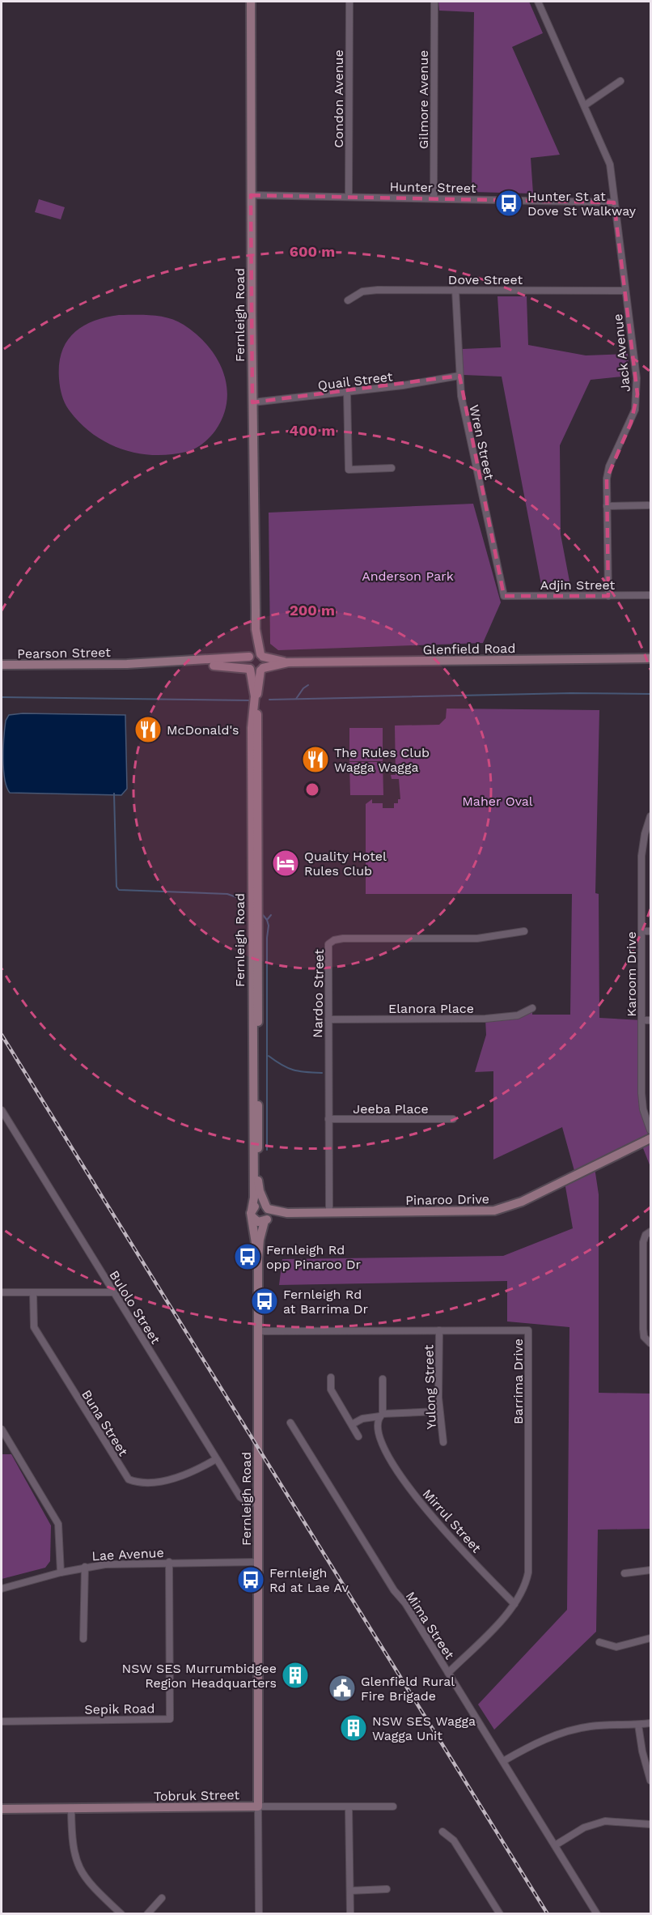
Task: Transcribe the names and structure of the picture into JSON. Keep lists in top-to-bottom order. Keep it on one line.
{"streets":{"street":["Condon Avenue","Gilmore Avenue","Hunter Street","Dove Street","Fernleigh Road","Jack Avenue","Quail Street","Wren Street","Adjin Street","Glenfield Road","Pearson Street","Karoom Drive","Nardoo Street","Elanora Place","Jeeba Place","Pinaroo Drive","Bulolo Street","Barrima Drive","Yulong Street","Buna Street","Mirrul Street","Lae Avenue","Mima Street","Sepik Road","Tobruk Street"]},"crossings":[["Condon Avenue","Hunter Street"],["Gilmore Avenue","Hunter Street"],["Hunter Street","Fernleigh Road"],["Hunter Street","Jack Avenue"],["Dove Street","Jack Avenue"],["Dove Street","Wren Street"],["Fernleigh Road","Quail Street"],["Fernleigh Road","Glenfield Road"],["Fernleigh Road","Pearson Street"],["Fernleigh Road","Pinaroo Drive"],["Fernleigh Road","Bulolo Street"],["Fernleigh Road","Barrima Drive"],["Fernleigh Road","Lae Avenue"],["Fernleigh Road","Tobruk Street"],["Jack Avenue","Adjin Street"],["Quail Street","Wren Street"],["Wren Street","Adjin Street"],["Glenfield Road","Pearson Street"],["Nardoo Street","Elanora Place"],["Nardoo Street","Jeeba Place"],["Nardoo Street","Pinaroo Drive"],["Bulolo Street","Buna Street"],["Barrima Drive","Yulong Street"],["Barrima Drive","Mirrul Street"],["Barrima Drive","Mima Street"],["Lae Avenue","Sepik Road"]],"parks":["Anderson Park","Maher Oval"],"places":{"bus stop":["Hunter St at Dove St Walkway","Fernleigh Rd opp Pinaroo Dr","Fernleigh Rd at Barrima Dr","Fernleigh Rd at Lae Av"],"restaurant":["McDonald's","The Rules Club Wagga Wagga"],"hotel":["Quality Hotel Rules Club"],"building":["NSW SES Murrumbidgee Region Headquarters","NSW SES Wagga Wagga Unit"],"public building":["Glenfield Rural Fire Brigade"]},"rings":["600 m","400 m","200 m"]}
